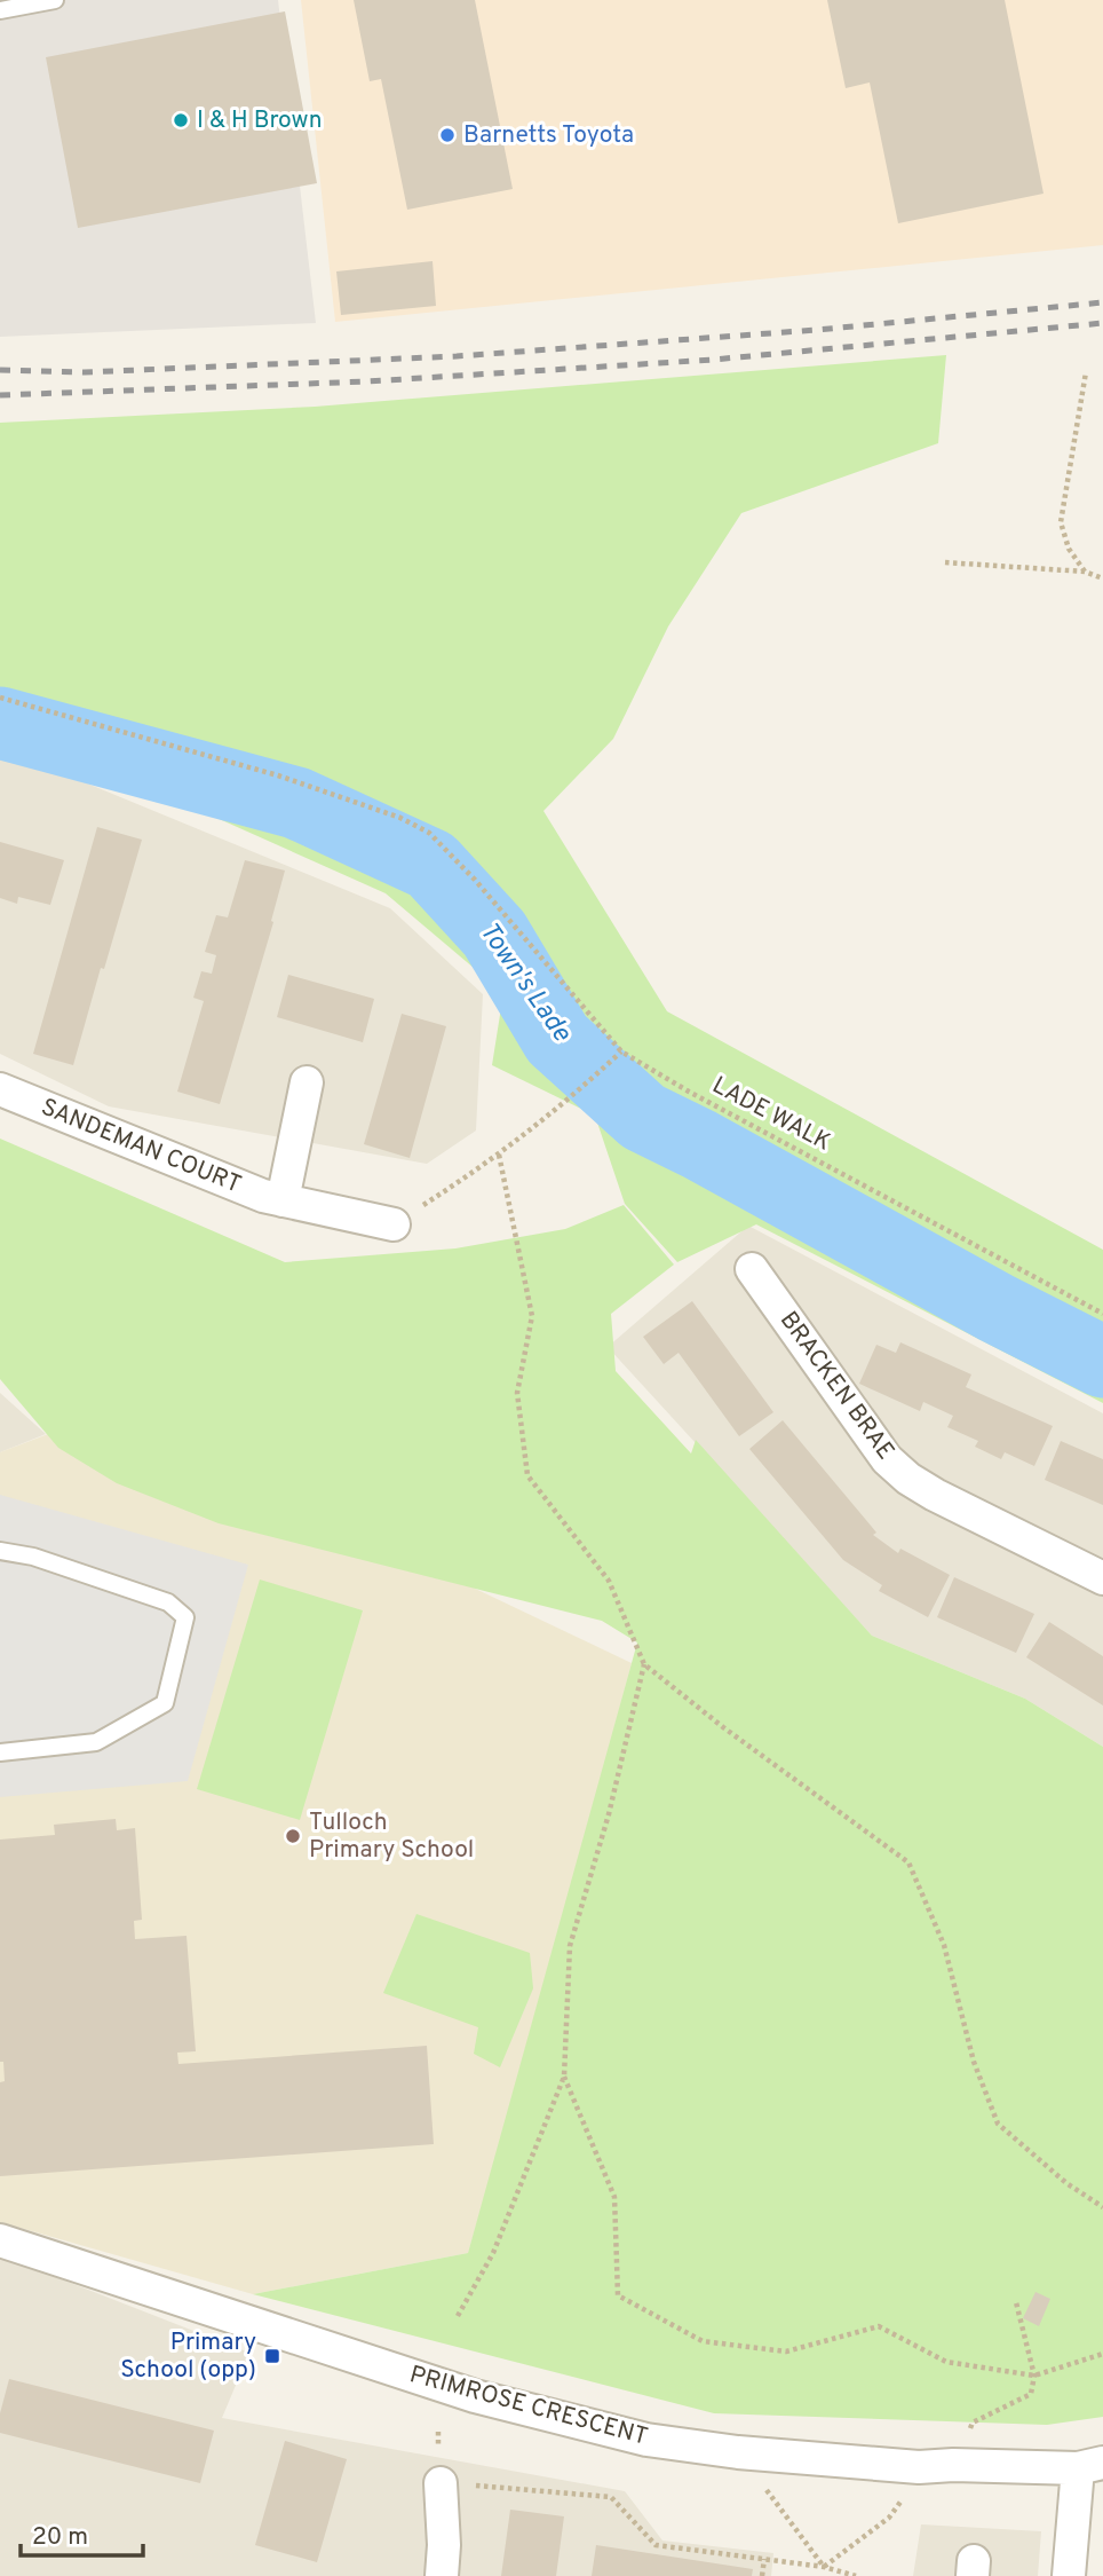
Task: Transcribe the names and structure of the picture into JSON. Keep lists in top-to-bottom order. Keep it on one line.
{"streets":{"street":["SANDEMAN COURT","BRACKEN BRAE","PRIMROSE CRESCENT"],"path":["LADE WALK"]},"water":["Town's Lade"],"places":{"other":["I & H Brown","Barnetts Toyota","Tulloch Primary School"],"transit":["Primary School (opp)"]},"scale_bar":"20 m"}
